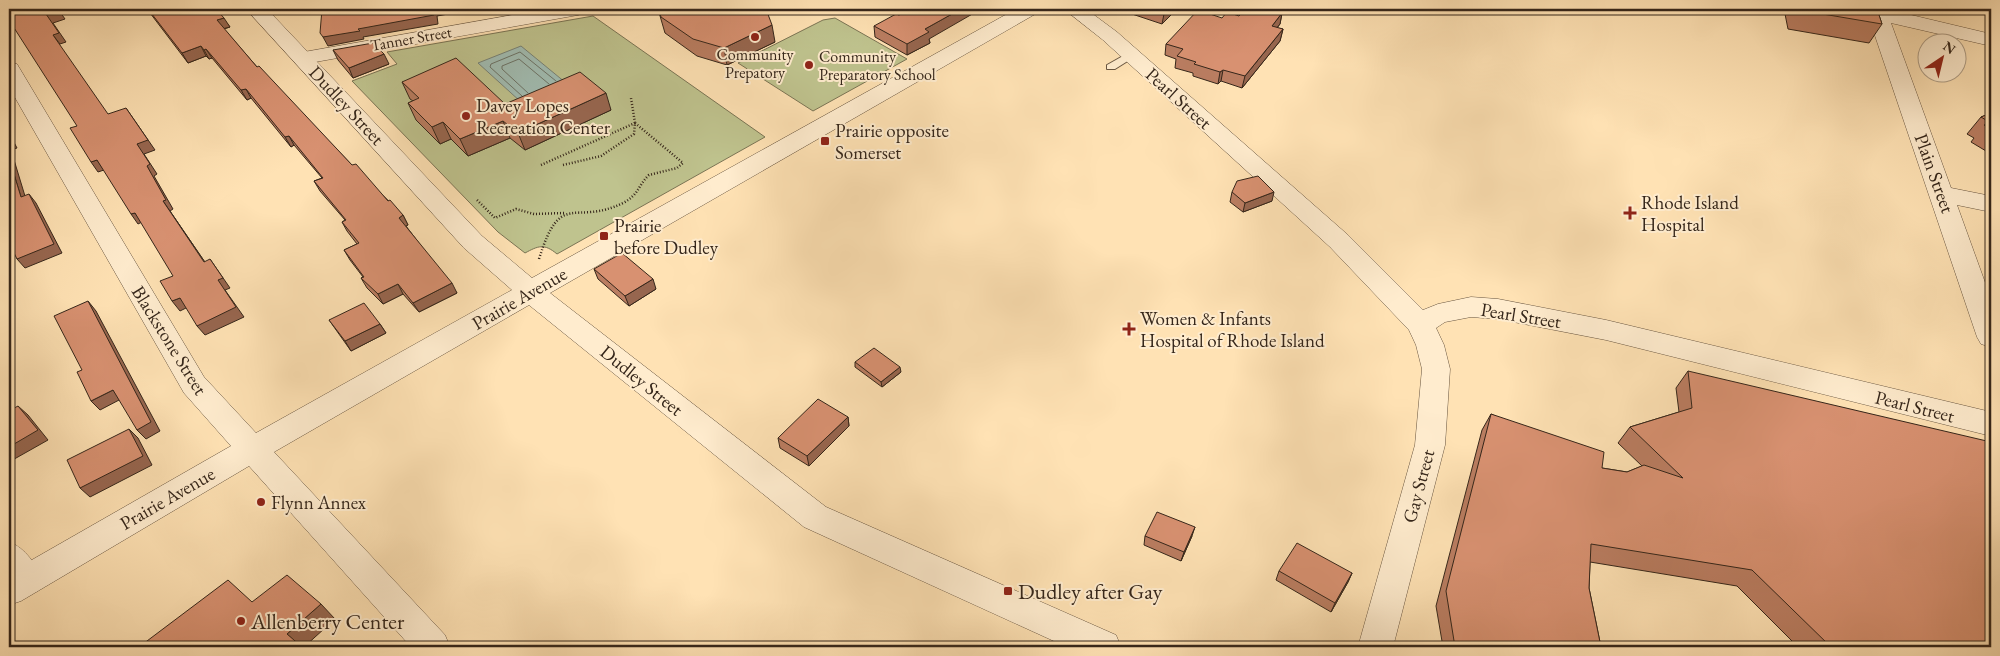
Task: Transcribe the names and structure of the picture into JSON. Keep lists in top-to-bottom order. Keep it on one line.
{"streets":{"street":["Tanner Street","Pearl Street","Dudley Street","Plain Street","Prairie Avenue","Blackstone Street","Gay Street"]},"crossings":[["Tanner Street","Dudley Street"],["Pearl Street","Gay Street"],["Dudley Street","Prairie Avenue"],["Prairie Avenue","Blackstone Street"]],"places":{"other":["Community Prepatory","Community Preparatory School","Davey Lopes Recreation Center","Flynn Annex","Allenberry Center"],"transit":["Prairie opposite Somerset","Prairie before Dudley","Dudley after Gay"],"health":["Rhode Island Hospital","Women & Infants Hospital of Rhode Island"]},"north":"top right"}
